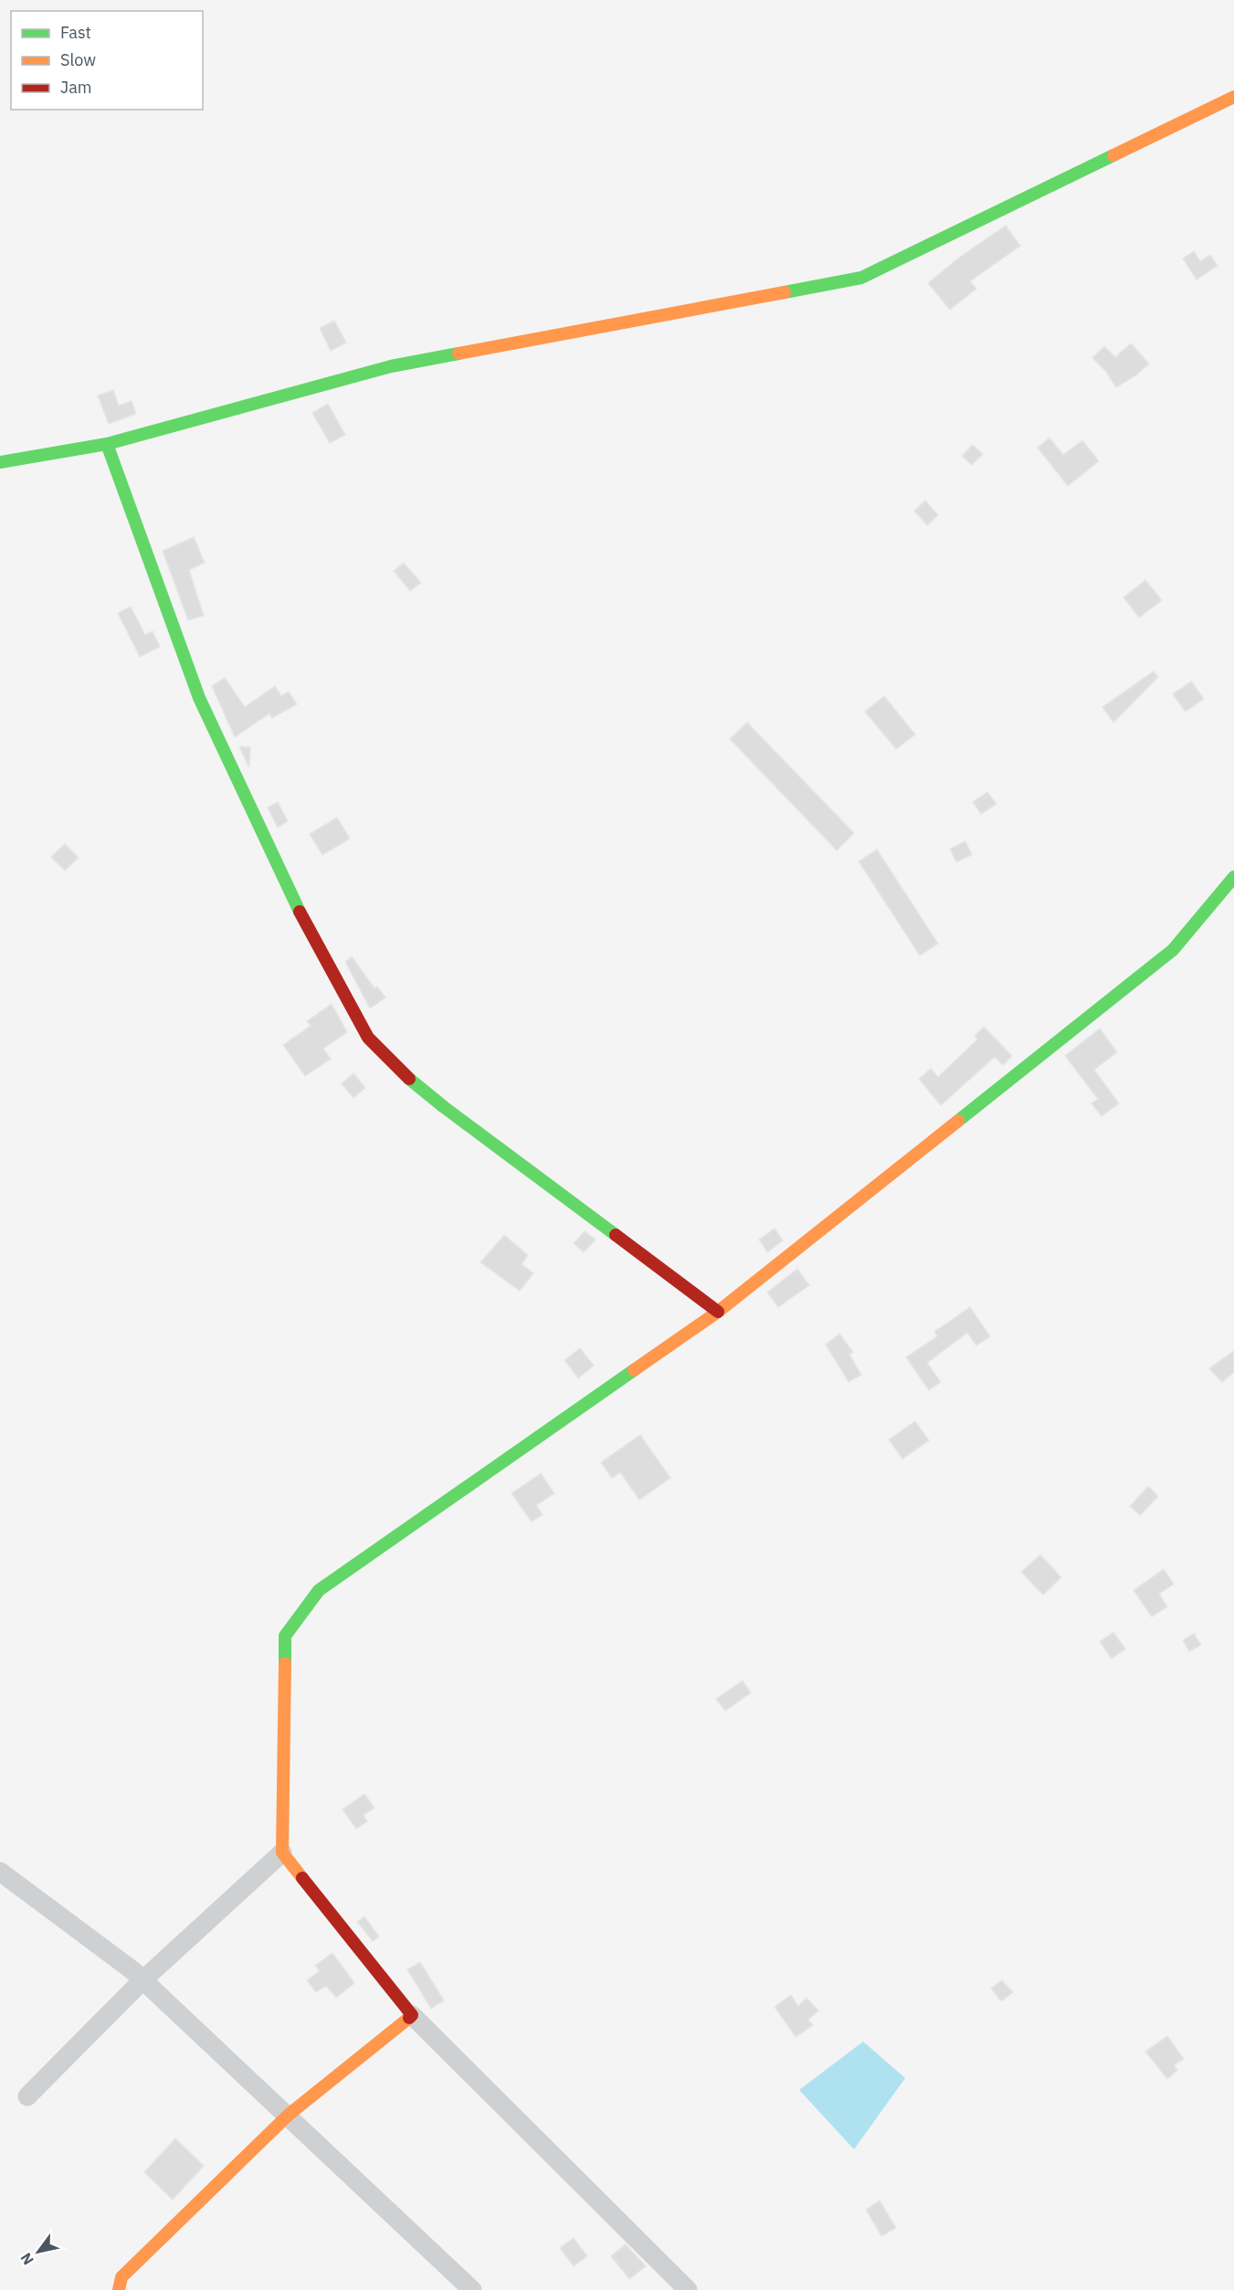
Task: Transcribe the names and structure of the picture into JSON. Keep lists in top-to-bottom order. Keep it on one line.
{"legend":["Fast","Slow","Jam"],"north":"bottom left"}
